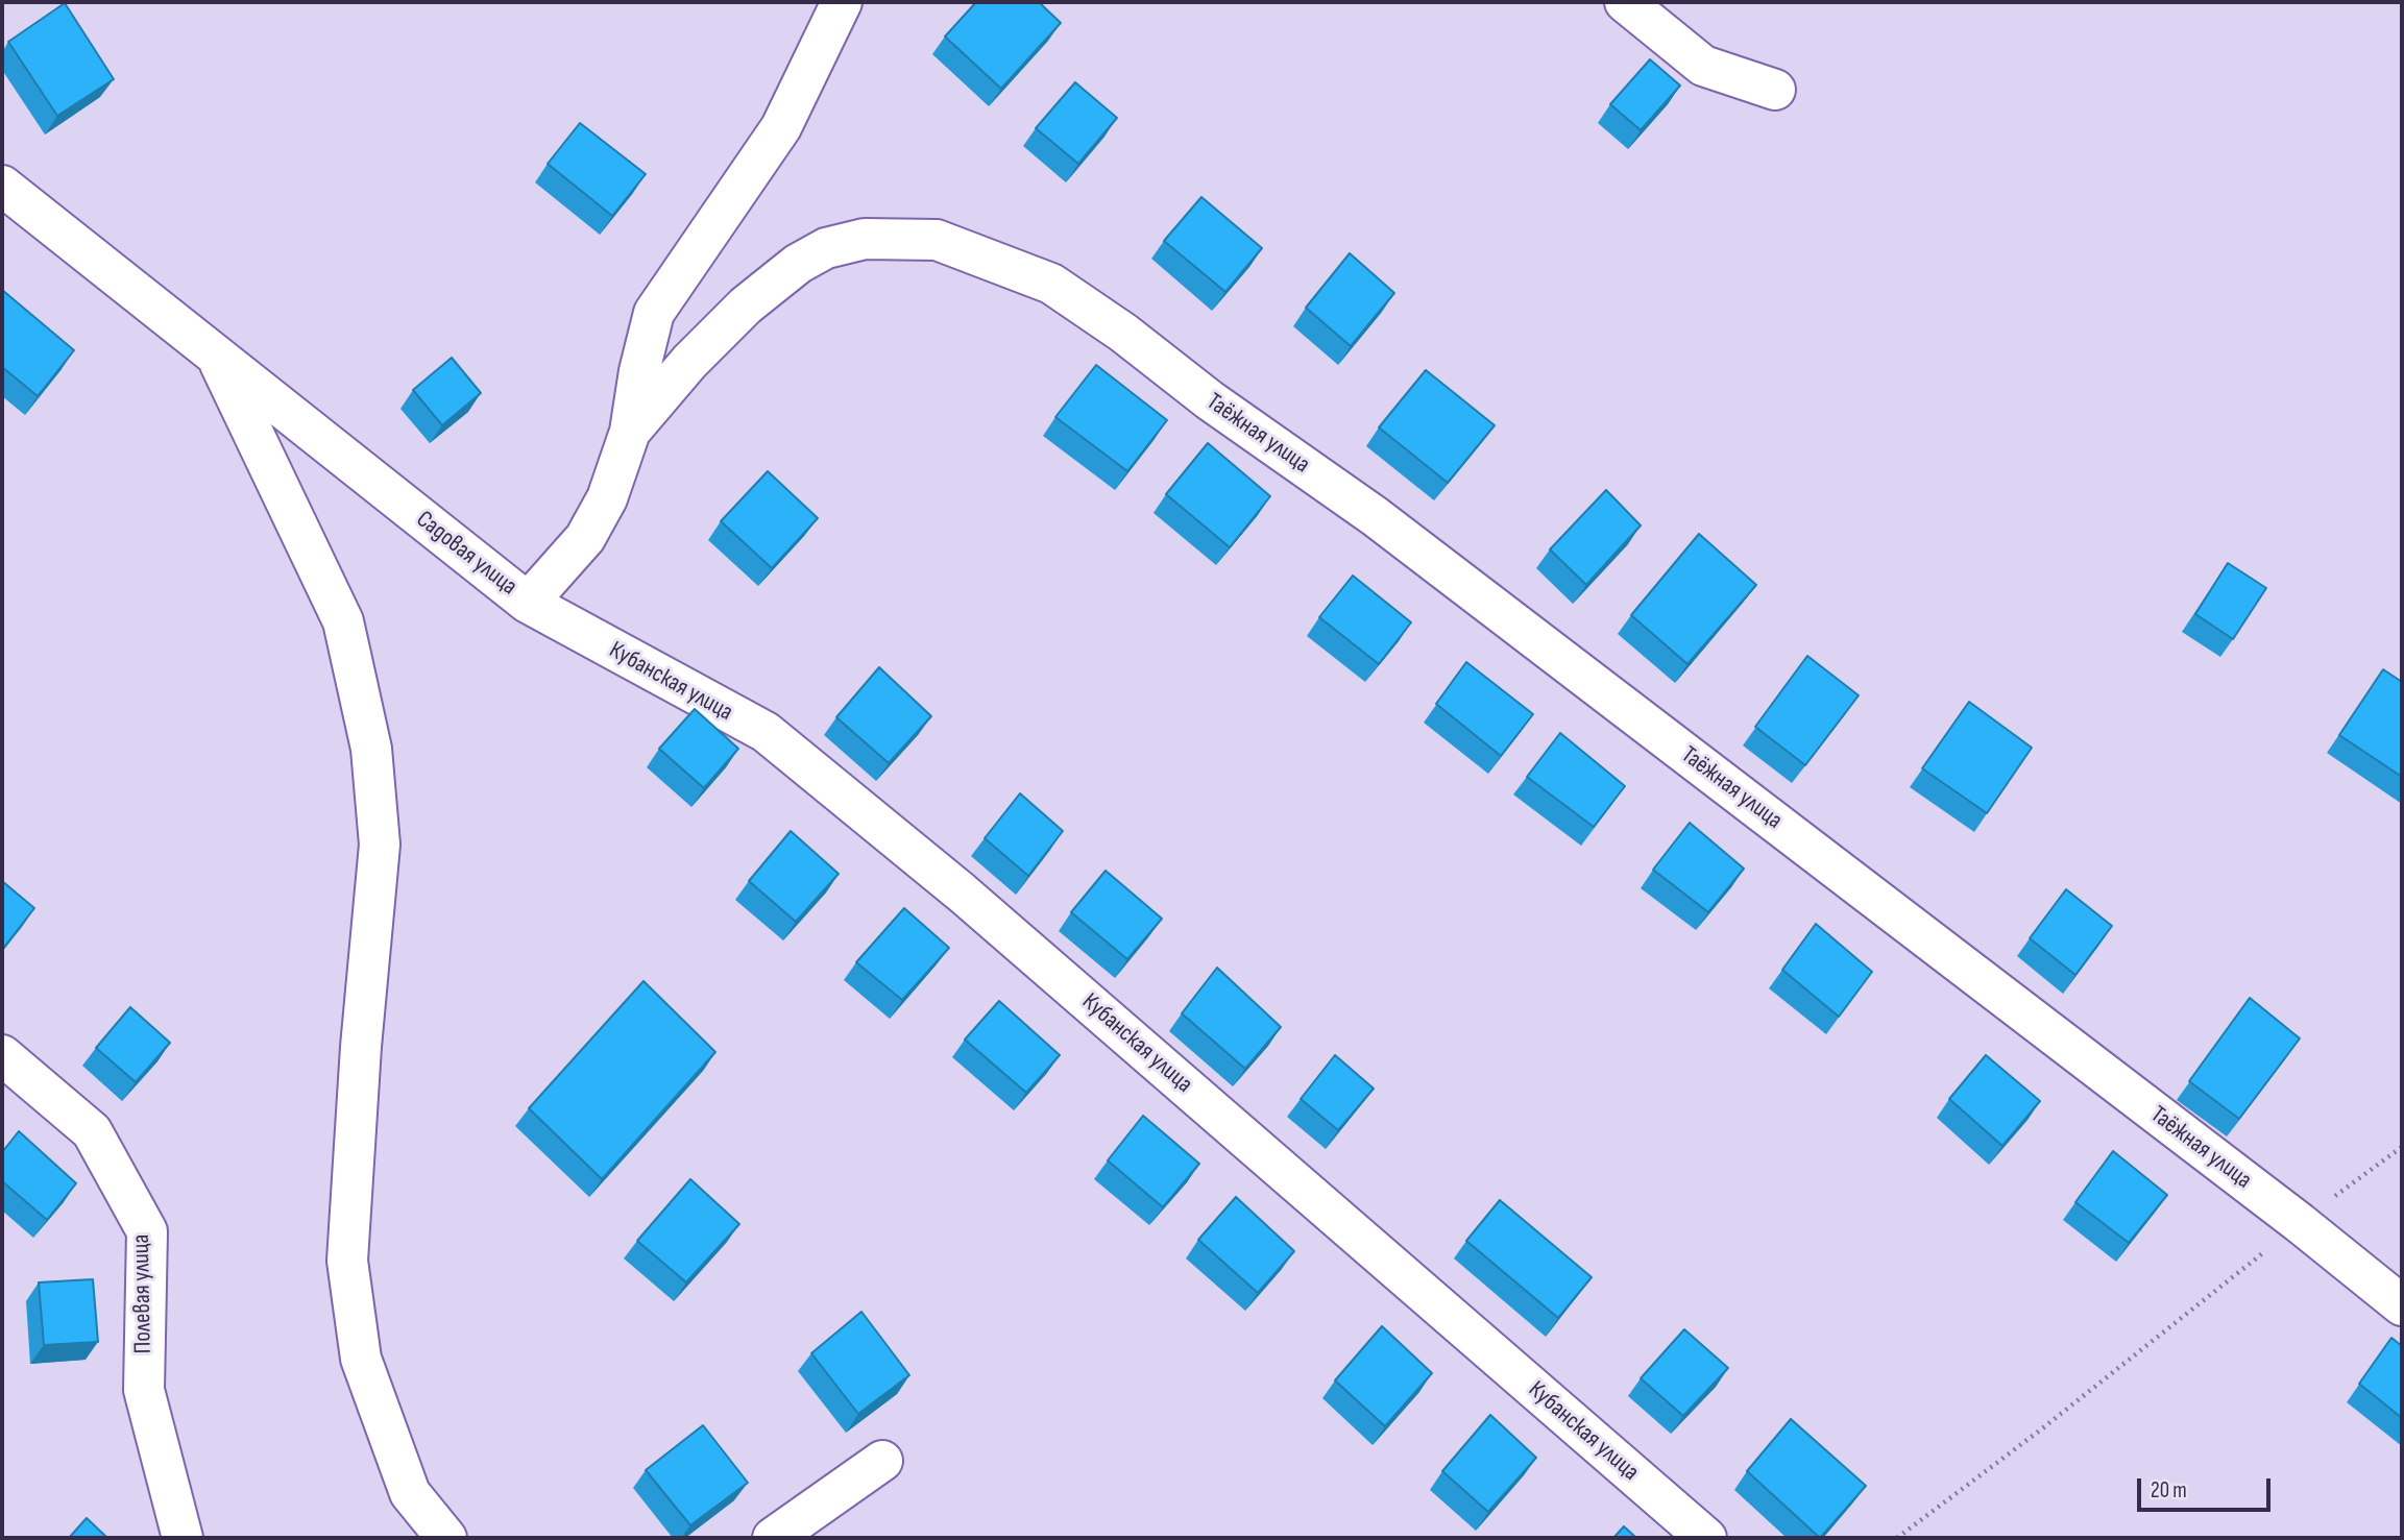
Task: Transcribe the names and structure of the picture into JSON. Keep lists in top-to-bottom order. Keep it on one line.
{"streets":{"street":["Таёжная улица","Садовая улица","Кубанская улица","Полевая улица"]},"crossings":[["Таёжная улица","Садовая улица"],["Садовая улица","Кубанская улица"]],"scale_bar":"20 m"}
